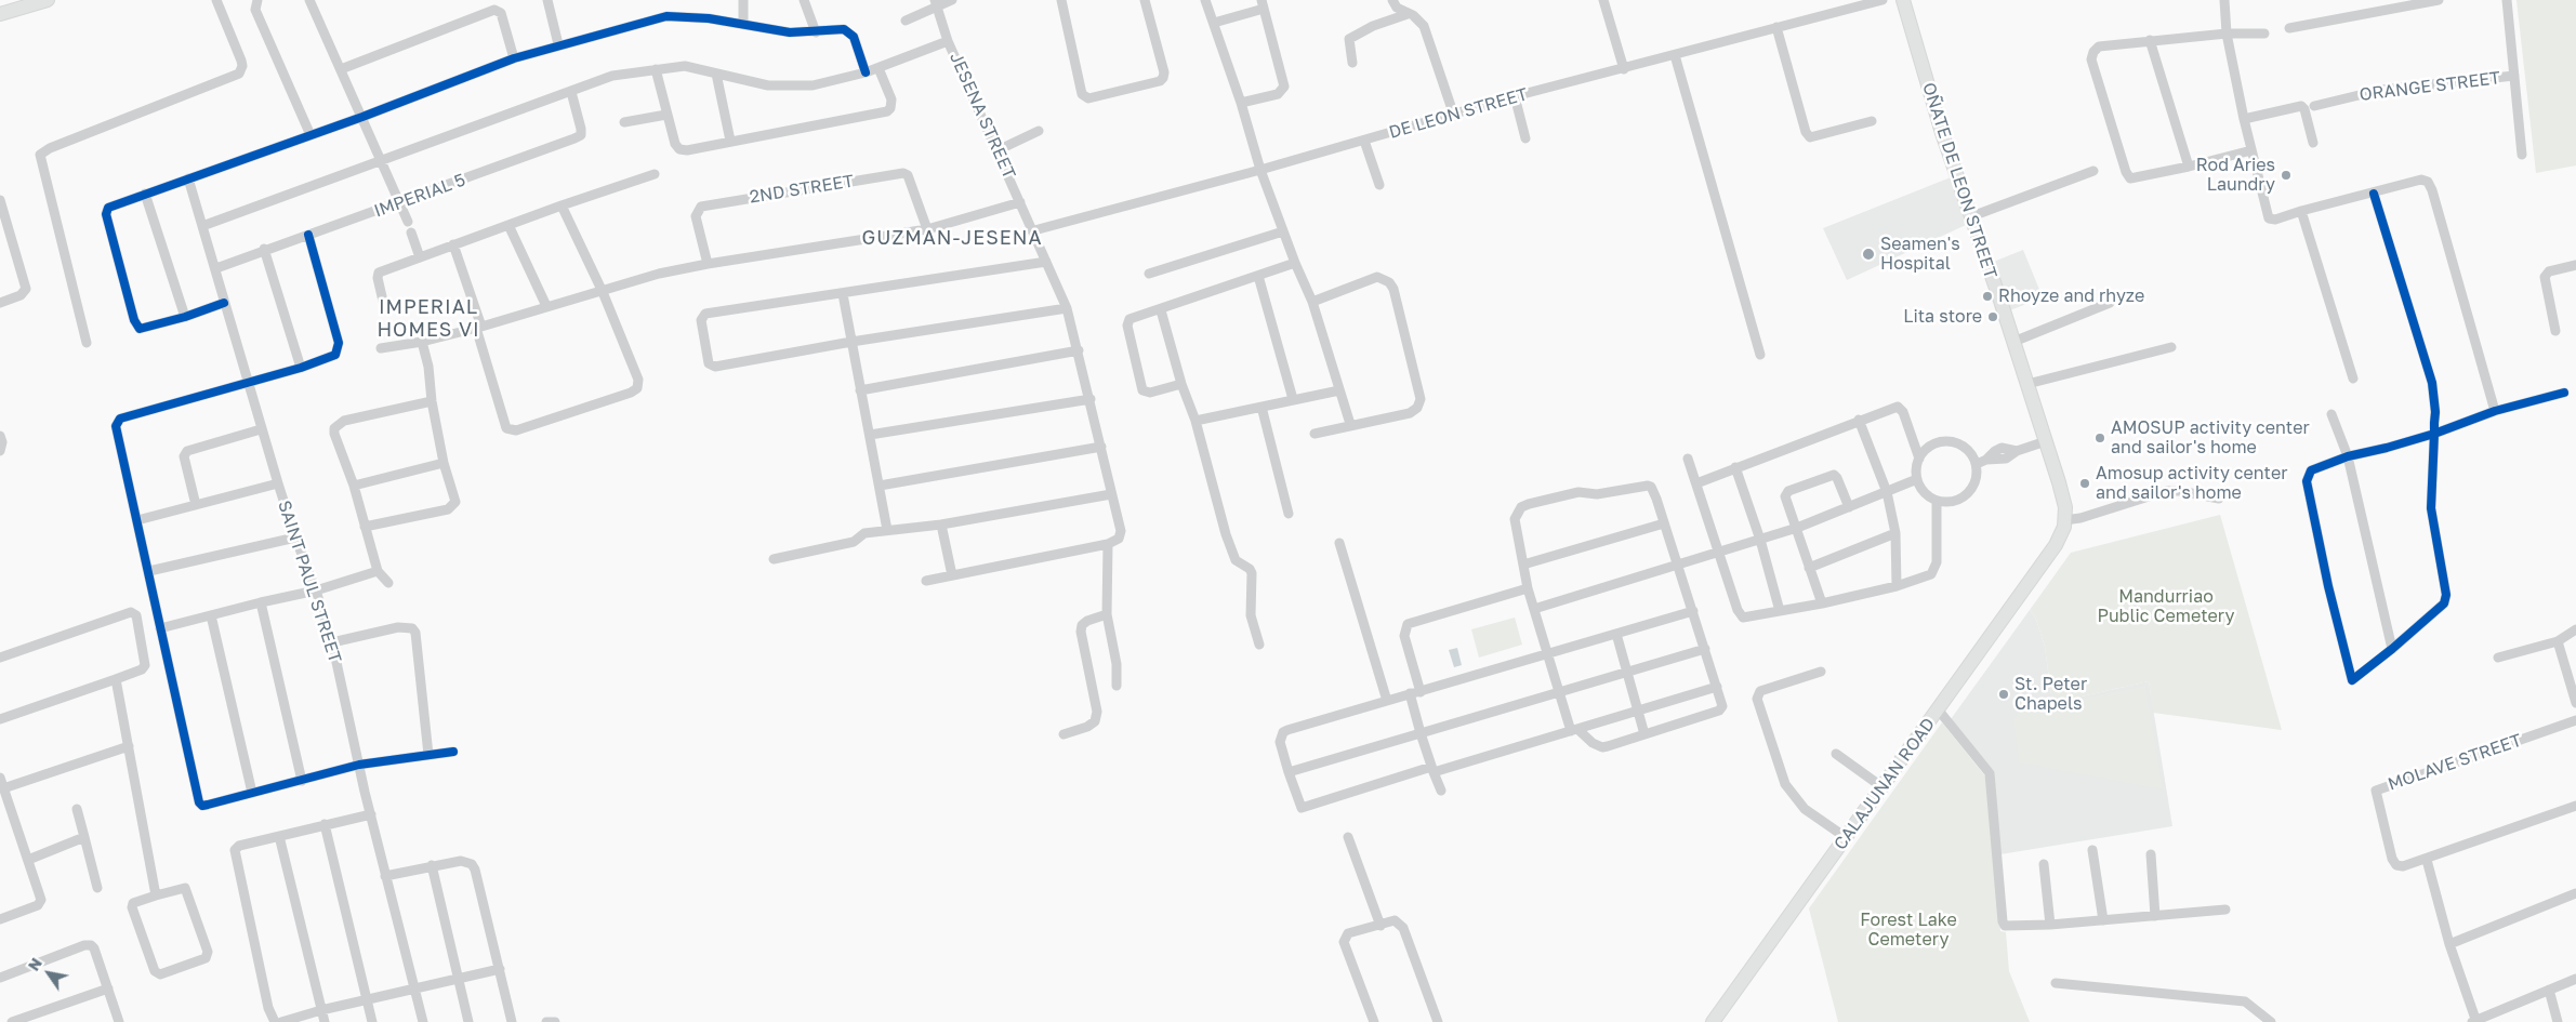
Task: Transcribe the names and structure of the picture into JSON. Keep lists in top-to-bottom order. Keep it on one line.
{"streets":{"main road":["OÑATE DE LEON STREET","CALAJUNAN ROAD"],"street":["ORANGE STREET","DE LEON STREET","JESENA STREET","2ND STREET","IMPERIAL 5","SAINT PAUL STREET","MOLAVE STREET"]},"crossings":[["DE LEON STREET","JESENA STREET"],["OÑATE DE LEON STREET","CALAJUNAN ROAD"],["IMPERIAL 5","SAINT PAUL STREET"]],"districts":["GUZMAN-JESENA","IMPERIAL HOMES VI"],"parks":["Mandurriao Public Cemetery","Forest Lake Cemetery"],"places":["Rod Aries Laundry","Seamen's Hospital","Rhoyze and rhyze","Lita store","AMOSUP activity center and sailor's home","Amosup activity center and sailor's home","St. Peter Chapels"],"north":"top left"}
